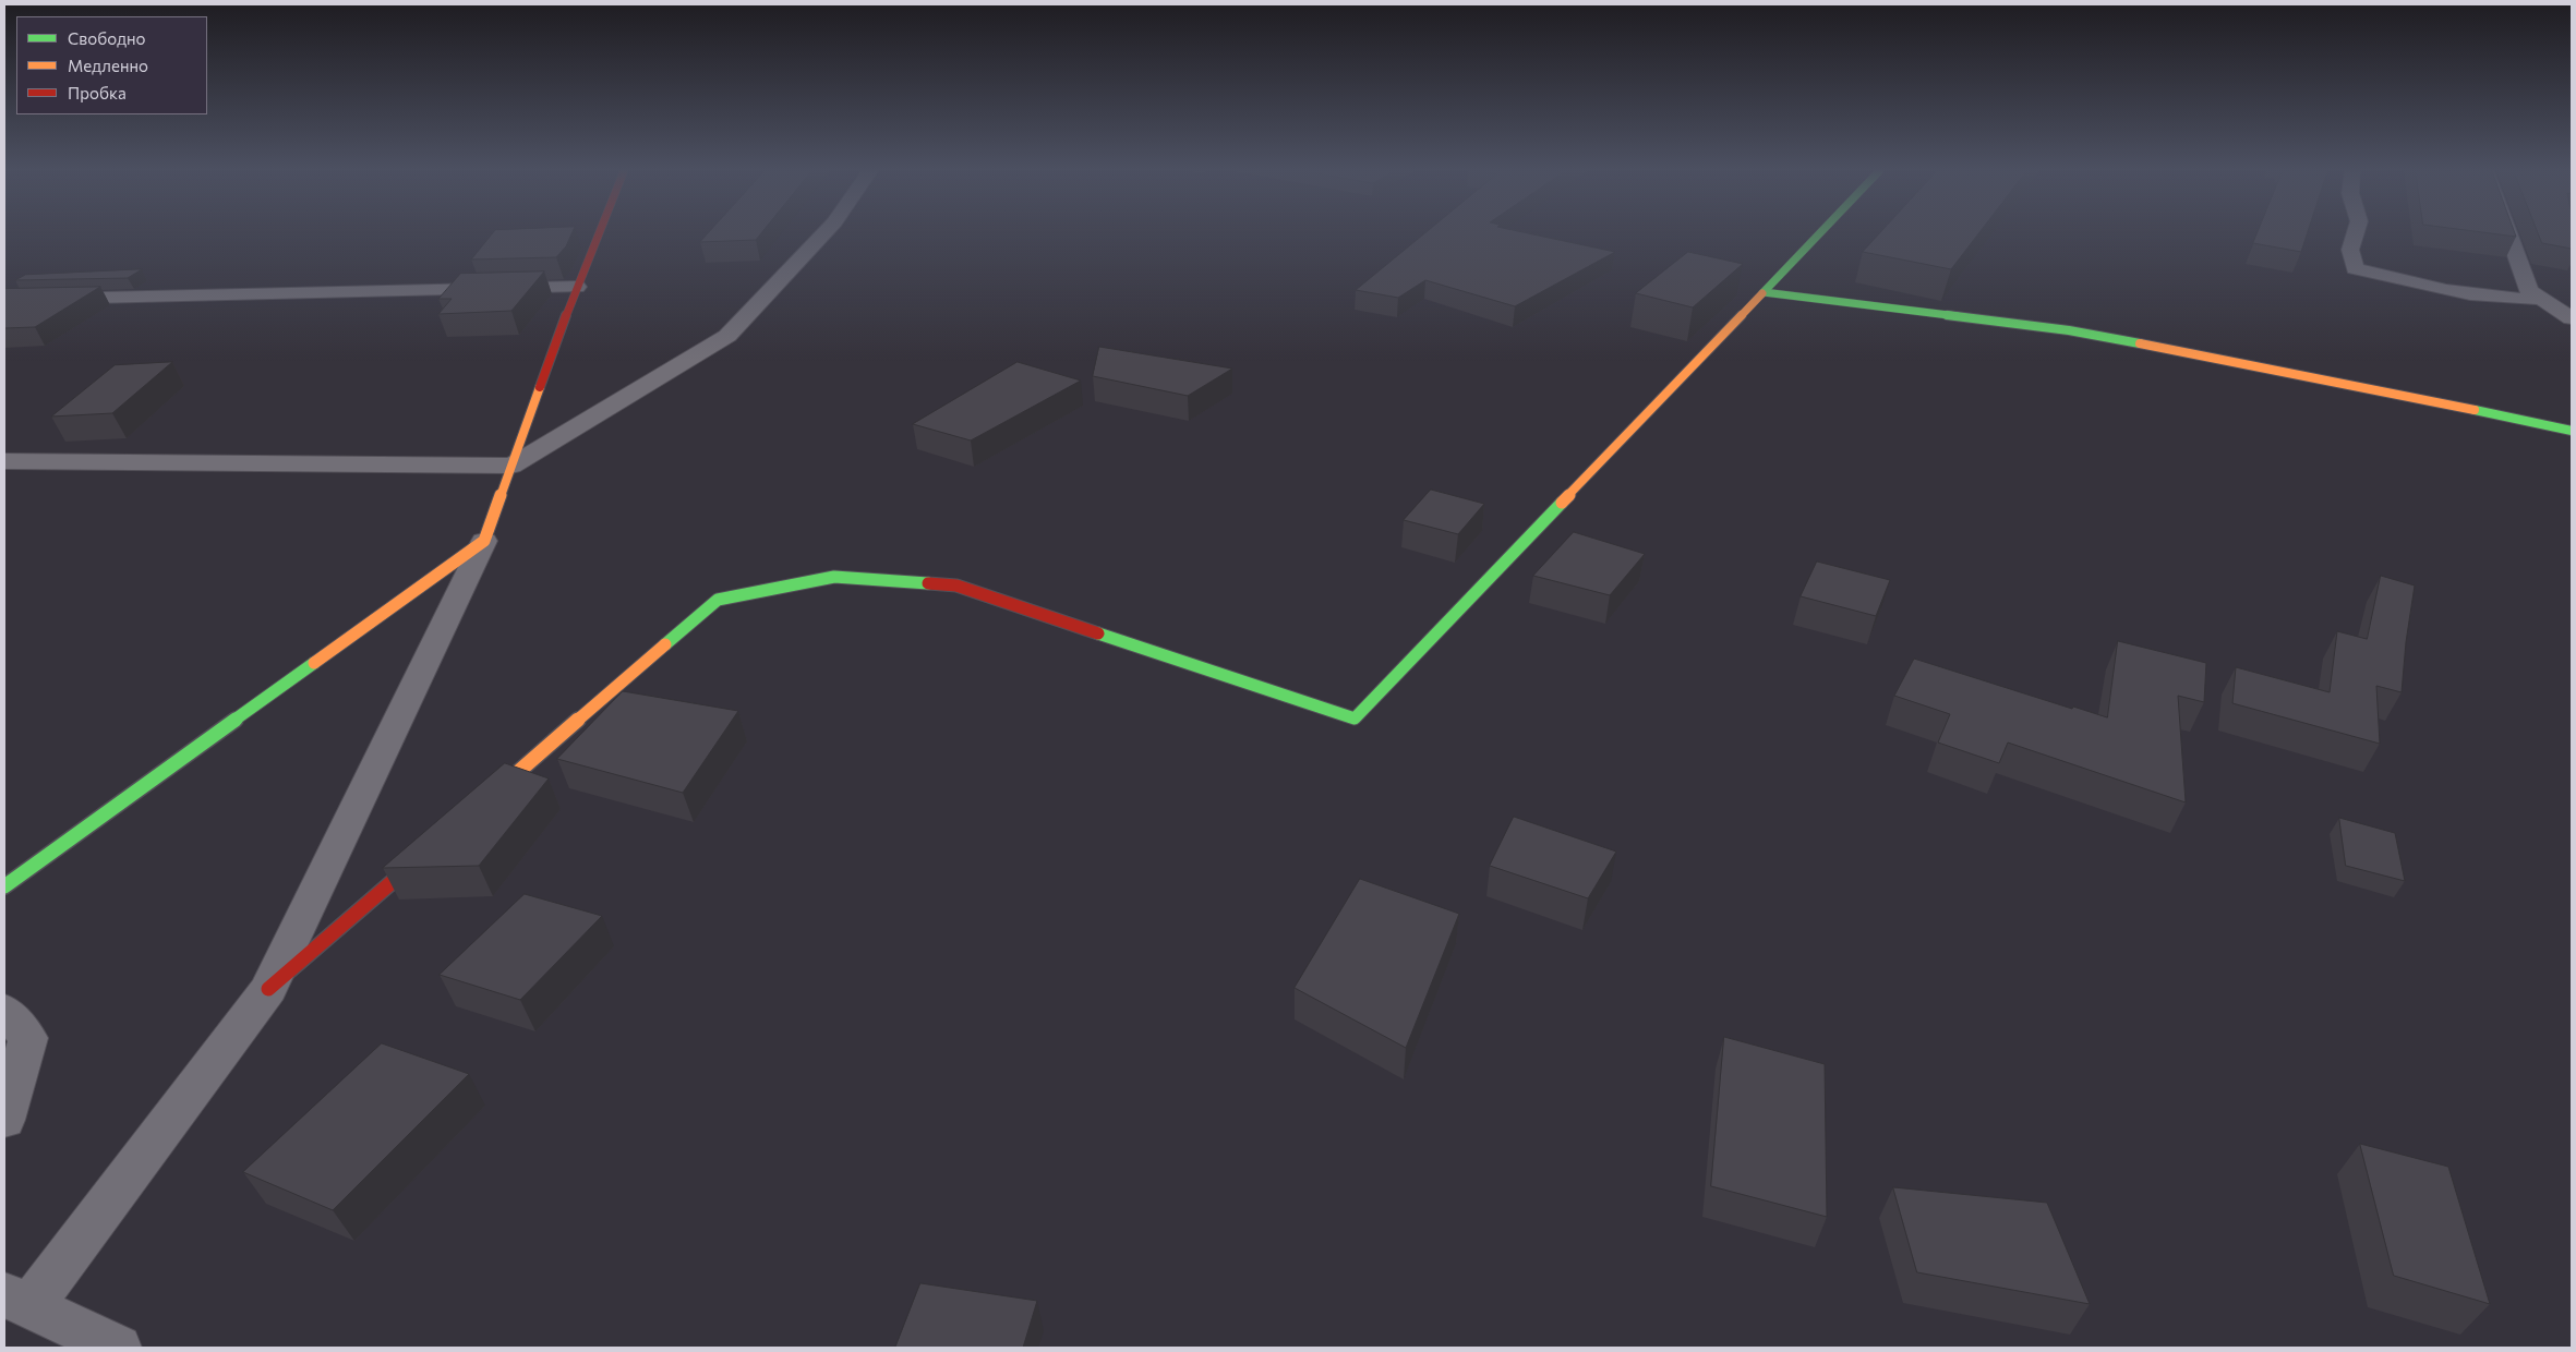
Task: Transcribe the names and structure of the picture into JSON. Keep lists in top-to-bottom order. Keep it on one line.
{"legend":["Свободно","Медленно","Пробка"]}
